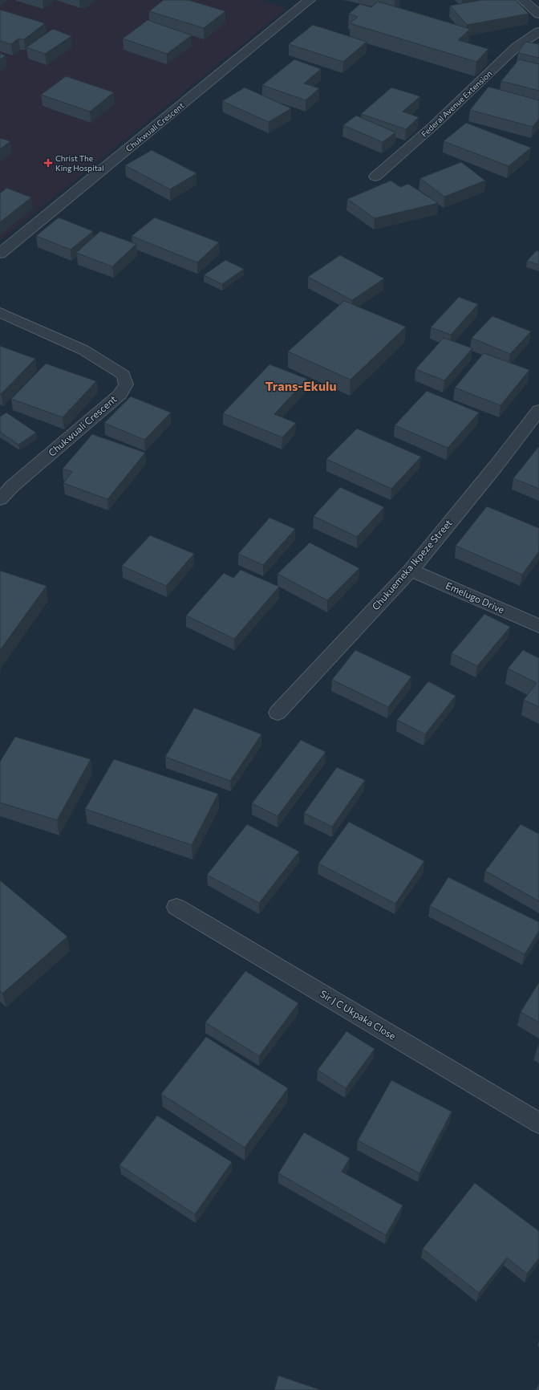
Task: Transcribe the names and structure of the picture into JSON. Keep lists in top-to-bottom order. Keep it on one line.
{"streets":{"street":["Federal Avenue Extension","Chukwuali Crescent","Chukuemeka Ikpeze Street","Emelugo Drive","Sir J C Ukpaka Close"]},"crossings":[["Chukuemeka Ikpeze Street","Emelugo Drive"]],"districts":["Trans-Ekulu"],"places":{"health":["Christ The King Hospital"]}}
